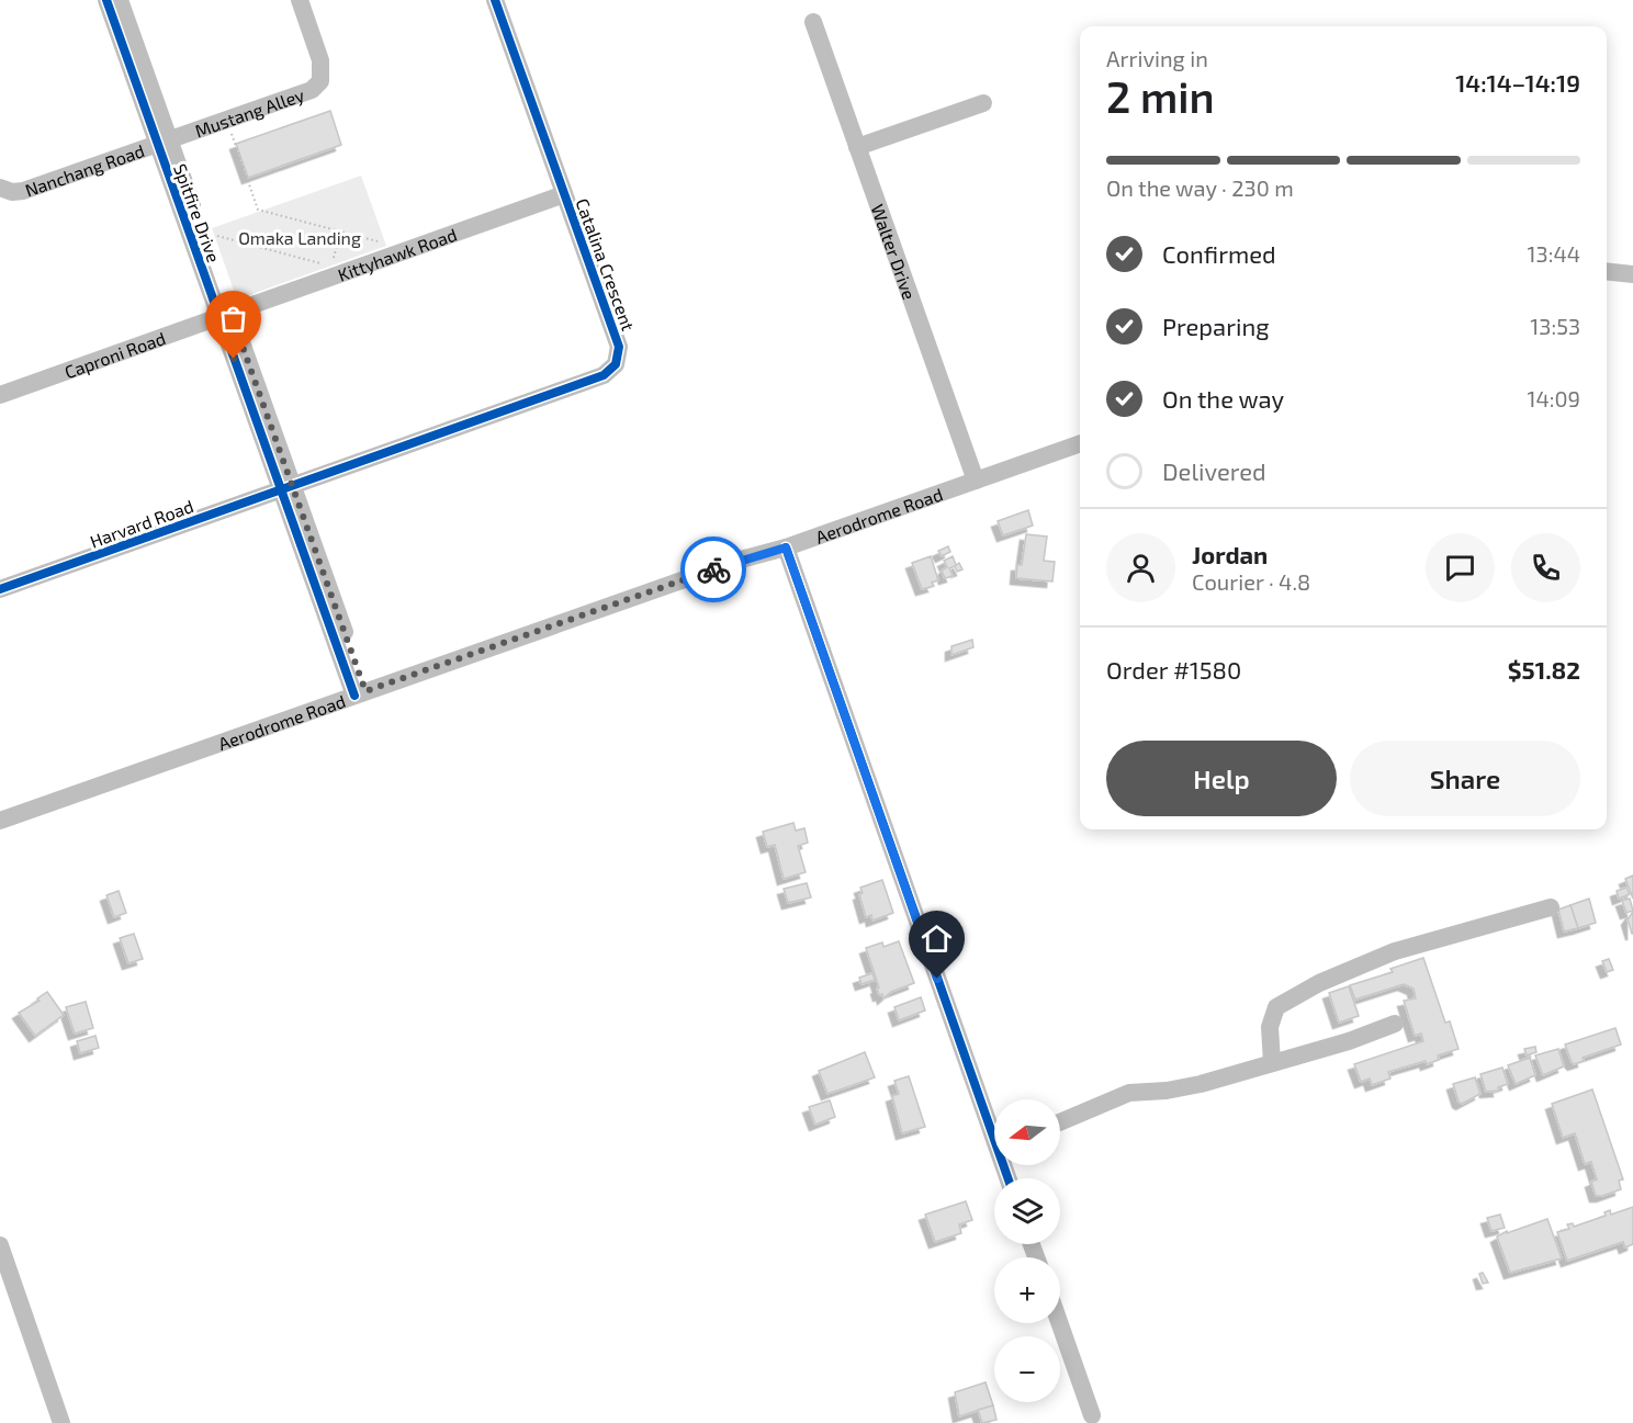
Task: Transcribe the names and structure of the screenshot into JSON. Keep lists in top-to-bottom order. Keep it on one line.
{"streets":{"street":["Mustang Alley","Nanchang Road","Spitfire Drive","Walter Drive","Kittyhawk Road","Catalina Crescent","Caproni Road","Aerodrome Road","Harvard Road"]},"crossings":[["Mustang Alley","Nanchang Road"],["Mustang Alley","Spitfire Drive"],["Nanchang Road","Spitfire Drive"],["Spitfire Drive","Kittyhawk Road"],["Spitfire Drive","Catalina Crescent"],["Spitfire Drive","Caproni Road"],["Spitfire Drive","Aerodrome Road"],["Spitfire Drive","Harvard Road"],["Walter Drive","Aerodrome Road"],["Kittyhawk Road","Catalina Crescent"],["Kittyhawk Road","Caproni Road"],["Catalina Crescent","Harvard Road"]],"parks":["Omaka Landing"],"north":"left","page":{"heading":["2 min","Arriving in","14:14–14:19"],"panel":["Jordan","Courier · 4.8","Order #1580","$51.82"],"bar":"On the way · 230 m","list":[["Confirmed","13:44"],["Preparing","13:53"],["On the way","14:09"],"Delivered"],"buttons":["Help","Share"],"map_buttons":["+","−"]}}
